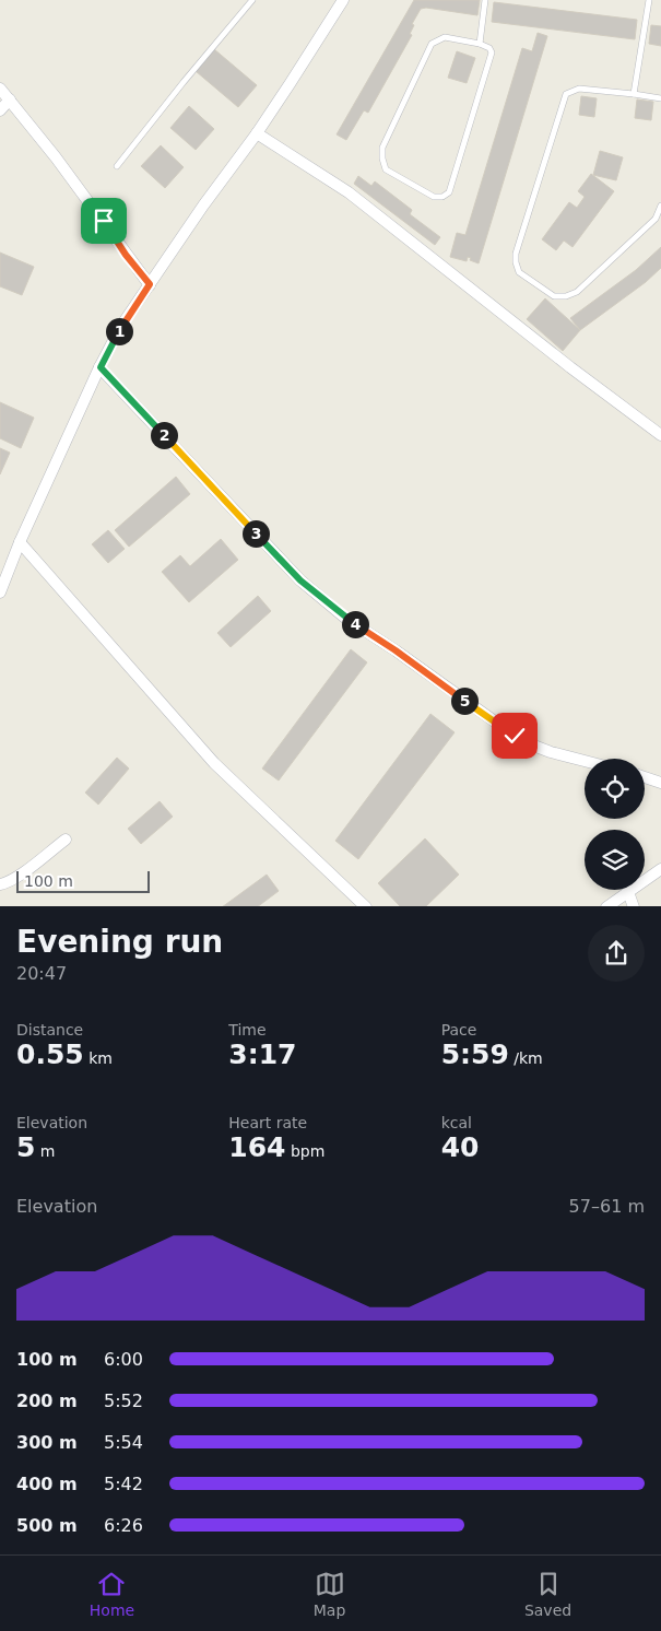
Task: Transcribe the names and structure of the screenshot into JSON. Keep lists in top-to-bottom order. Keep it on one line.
{"scale_bar":"100 m","page":{"pins":["1","2","3","4","5"],"scale":"100 m","heading":["Evening run","20:47"],"stats":[["Distance","0.55 km"],["Time","3:17"],["Pace","5:59 /km"],["Elevation","5 m"],["Heart rate","164 bpm"],["kcal","40"]],"chart":["Elevation","57–61 m"],"list":[{"name":"100 m","note":"6:00"},{"name":"200 m","note":"5:52"},{"name":"300 m","note":"5:54"},{"name":"400 m","note":"5:42"},{"name":"500 m","note":"6:26"}],"tabs":["Home","Map","Saved"]}}
